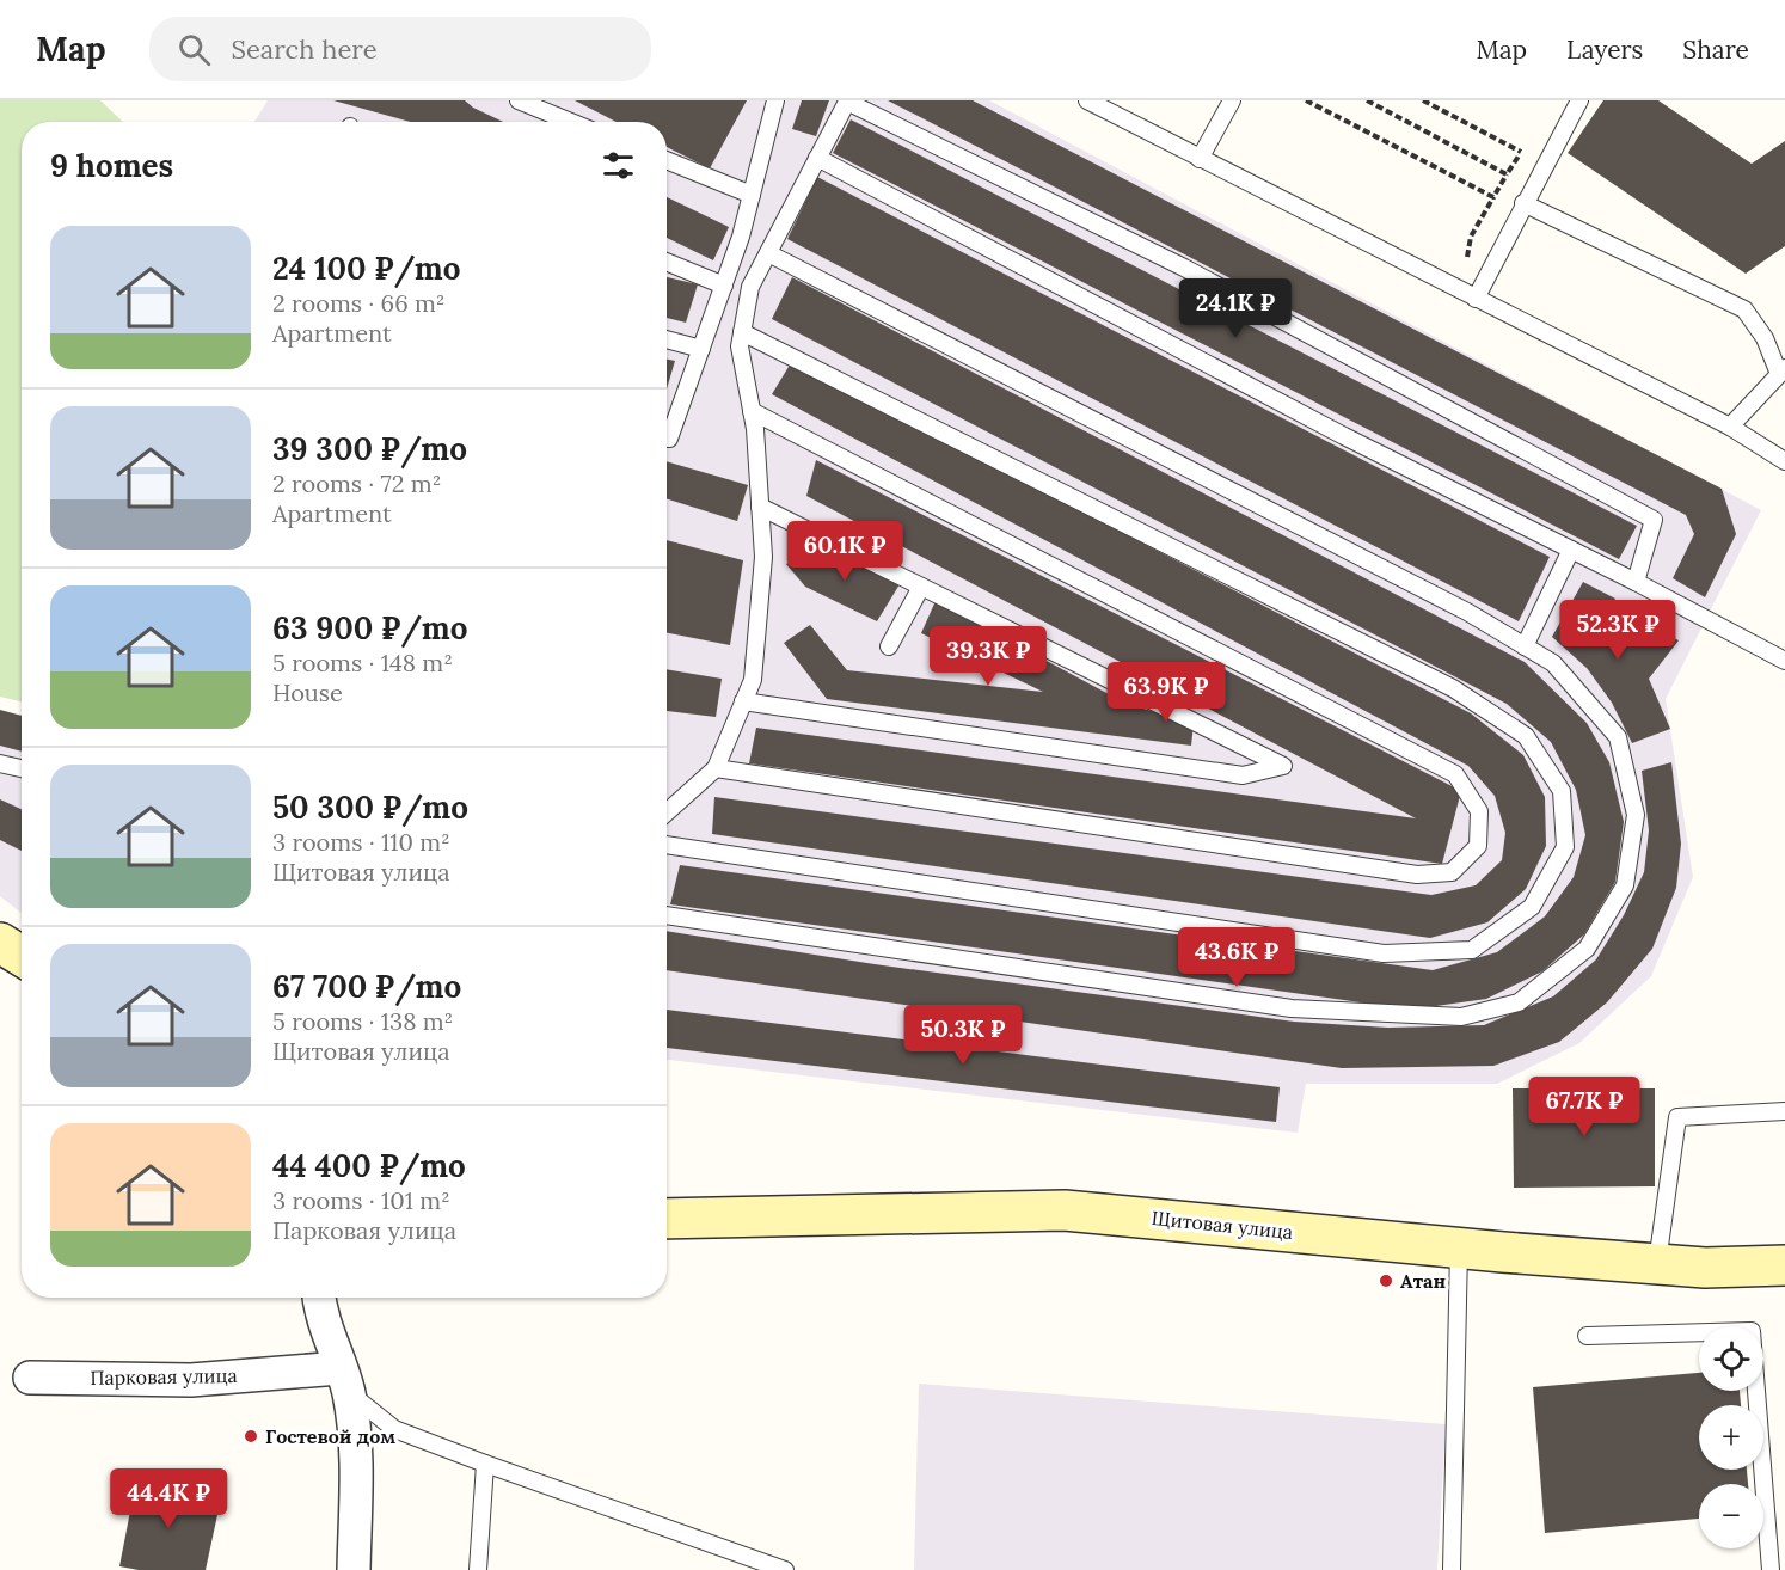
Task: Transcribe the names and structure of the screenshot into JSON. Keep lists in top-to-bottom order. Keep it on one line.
{"streets":{"street":["Щитовая улица","Парковая улица"]},"places":["Атан","Гостевой дом"],"page":{"header":"Map","search":"Search here","nav":["Map","Layers","Share"],"heading":"9 homes","list":[{"name":"24 100 ₽/mo","note":"2 rooms · 66 m² · Apartment"},{"name":"39 300 ₽/mo","note":"2 rooms · 72 m² · Apartment"},{"name":"63 900 ₽/mo","note":"5 rooms · 148 m² · House"},{"name":"50 300 ₽/mo","note":"3 rooms · 110 m² · Щитовая улица"},{"name":"67 700 ₽/mo","note":"5 rooms · 138 m² · Щитовая улица"},{"name":"44 400 ₽/mo","note":"3 rooms · 101 m² · Парковая улица"}],"price":["24.1K ₽","60.1K ₽","52.3K ₽","39.3K ₽","63.9K ₽","43.6K ₽","50.3K ₽","67.7K ₽","44.4K ₽"],"map_buttons":["+","−"]}}
